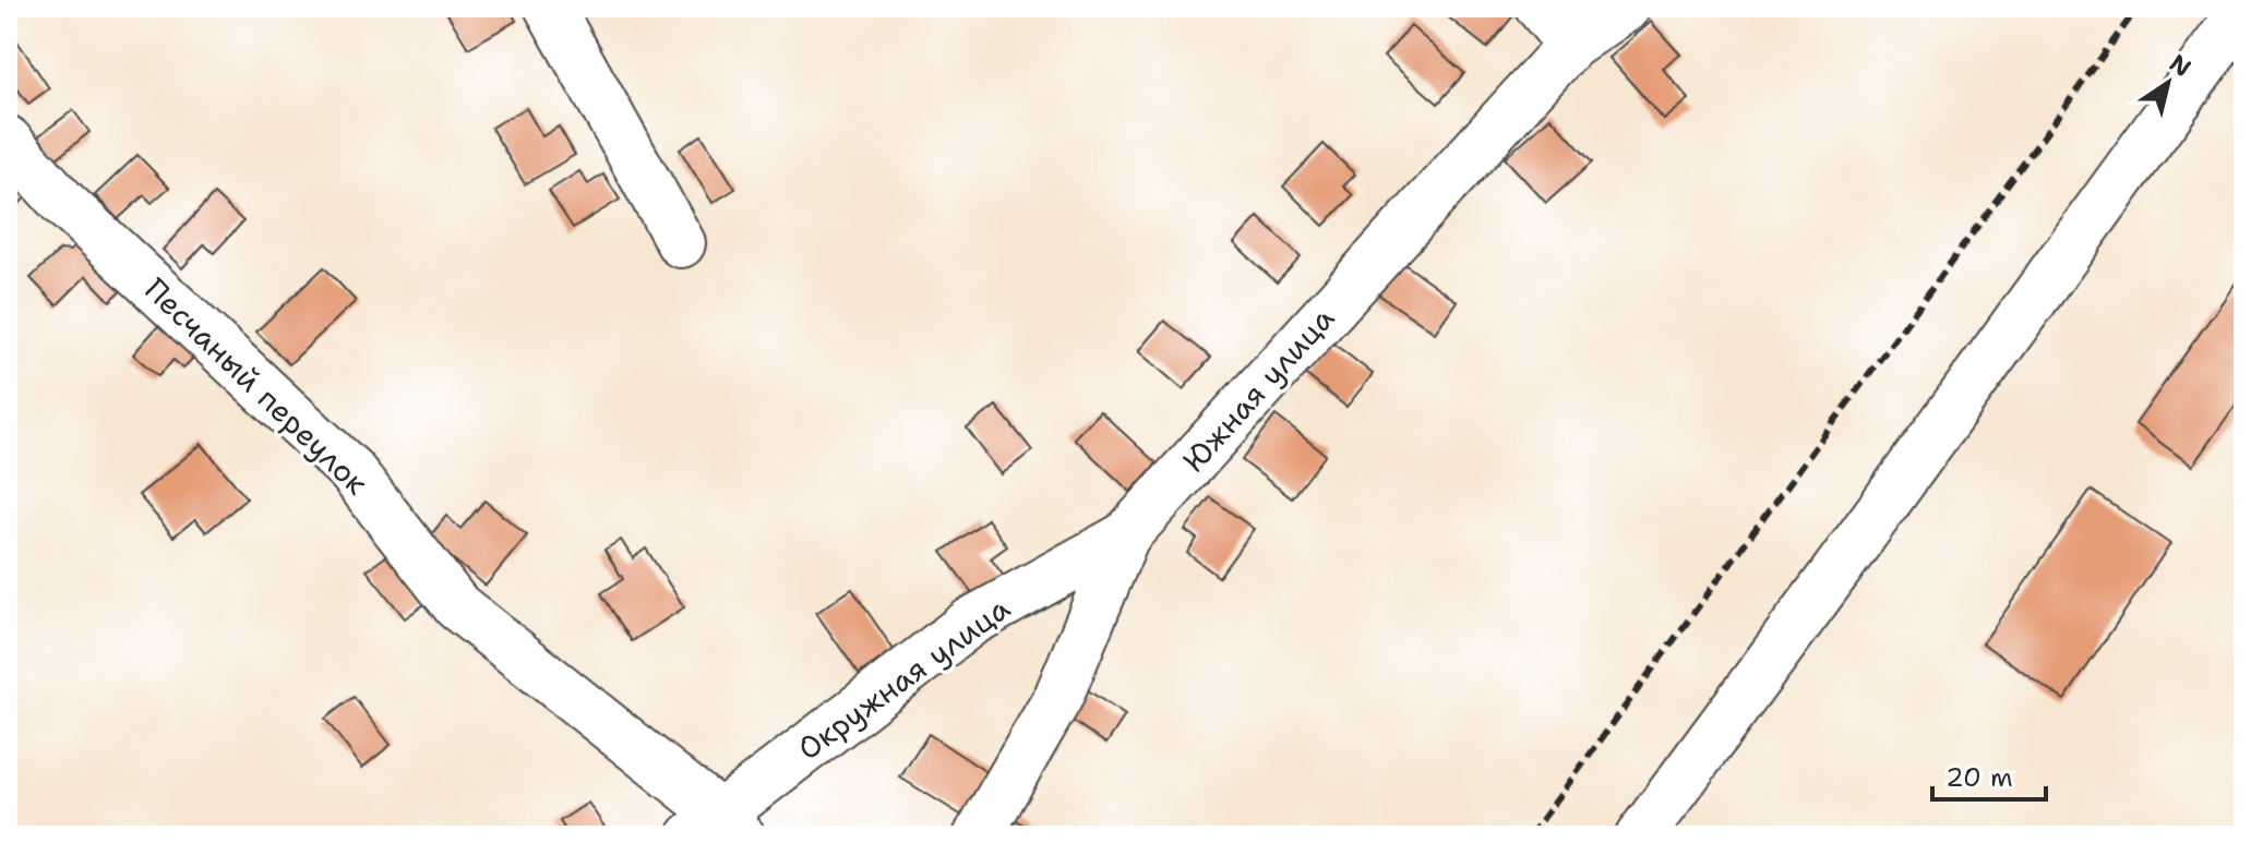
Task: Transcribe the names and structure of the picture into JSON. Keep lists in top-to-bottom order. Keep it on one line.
{"streets":{"street":["Песчаный переулок","Южная улица","Окружная улица"]},"crossings":[["Песчаный переулок","Окружная улица"],["Южная улица","Окружная улица"]],"scale_bar":"20 m","north":"top right"}
